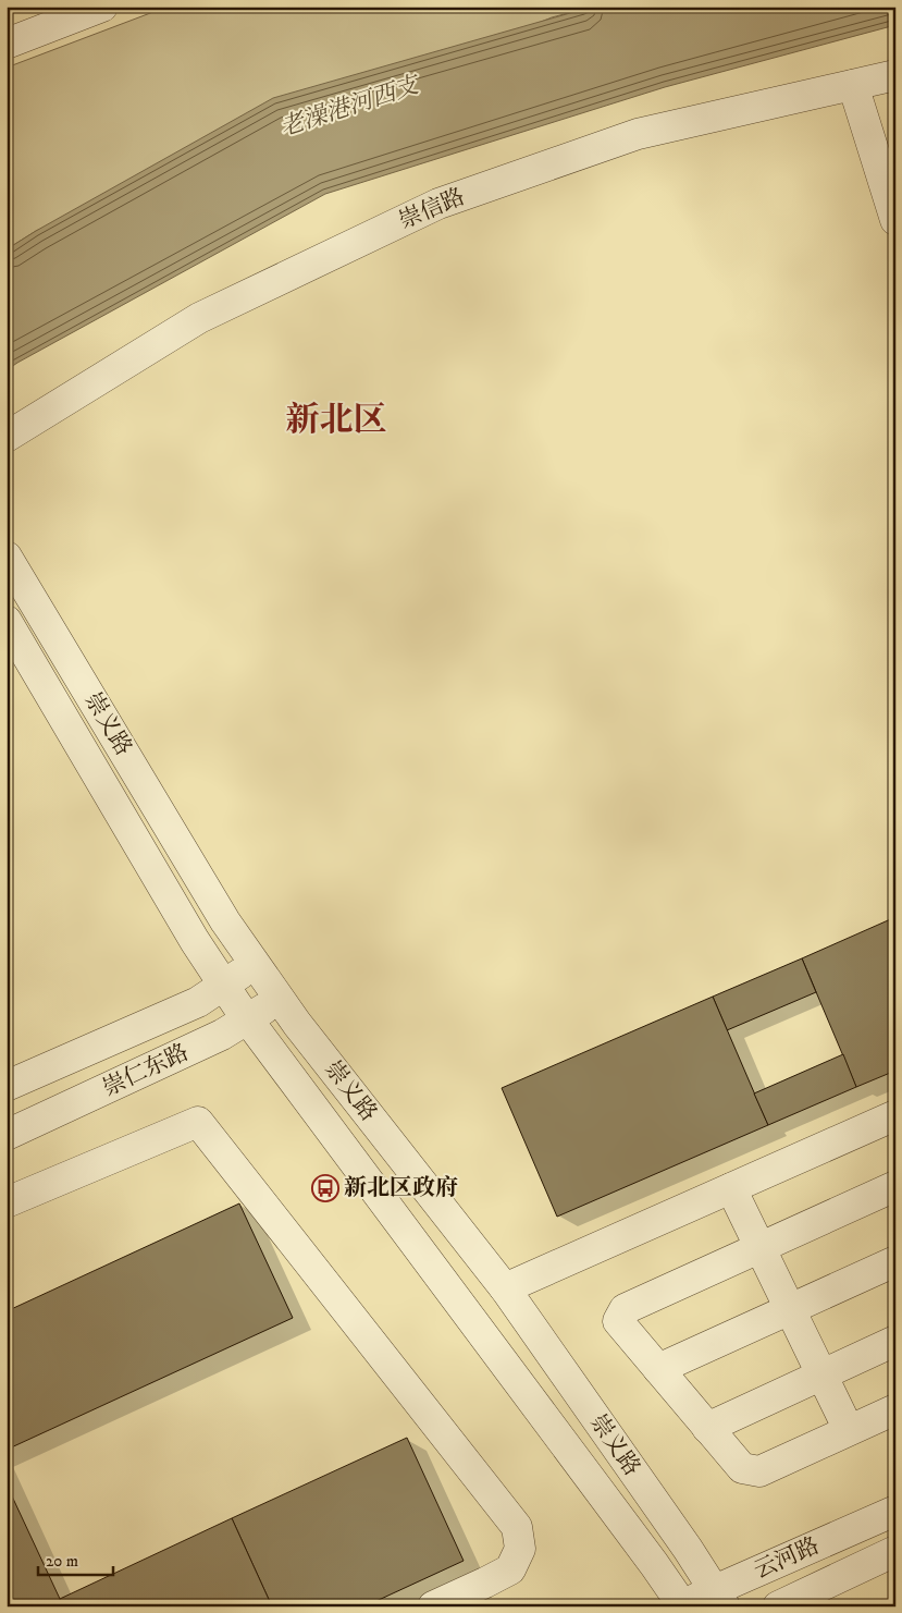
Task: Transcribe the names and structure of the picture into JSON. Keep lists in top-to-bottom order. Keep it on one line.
{"streets":{"street":["崇信路","崇义路","崇仁东路","云河路"]},"crossings":[["崇义路","崇仁东路"],["崇义路","云河路"]],"districts":["新北区"],"water":["老澡港河西支"],"places":{"bus stop":["新北区政府"]},"scale_bar":"20 m"}
